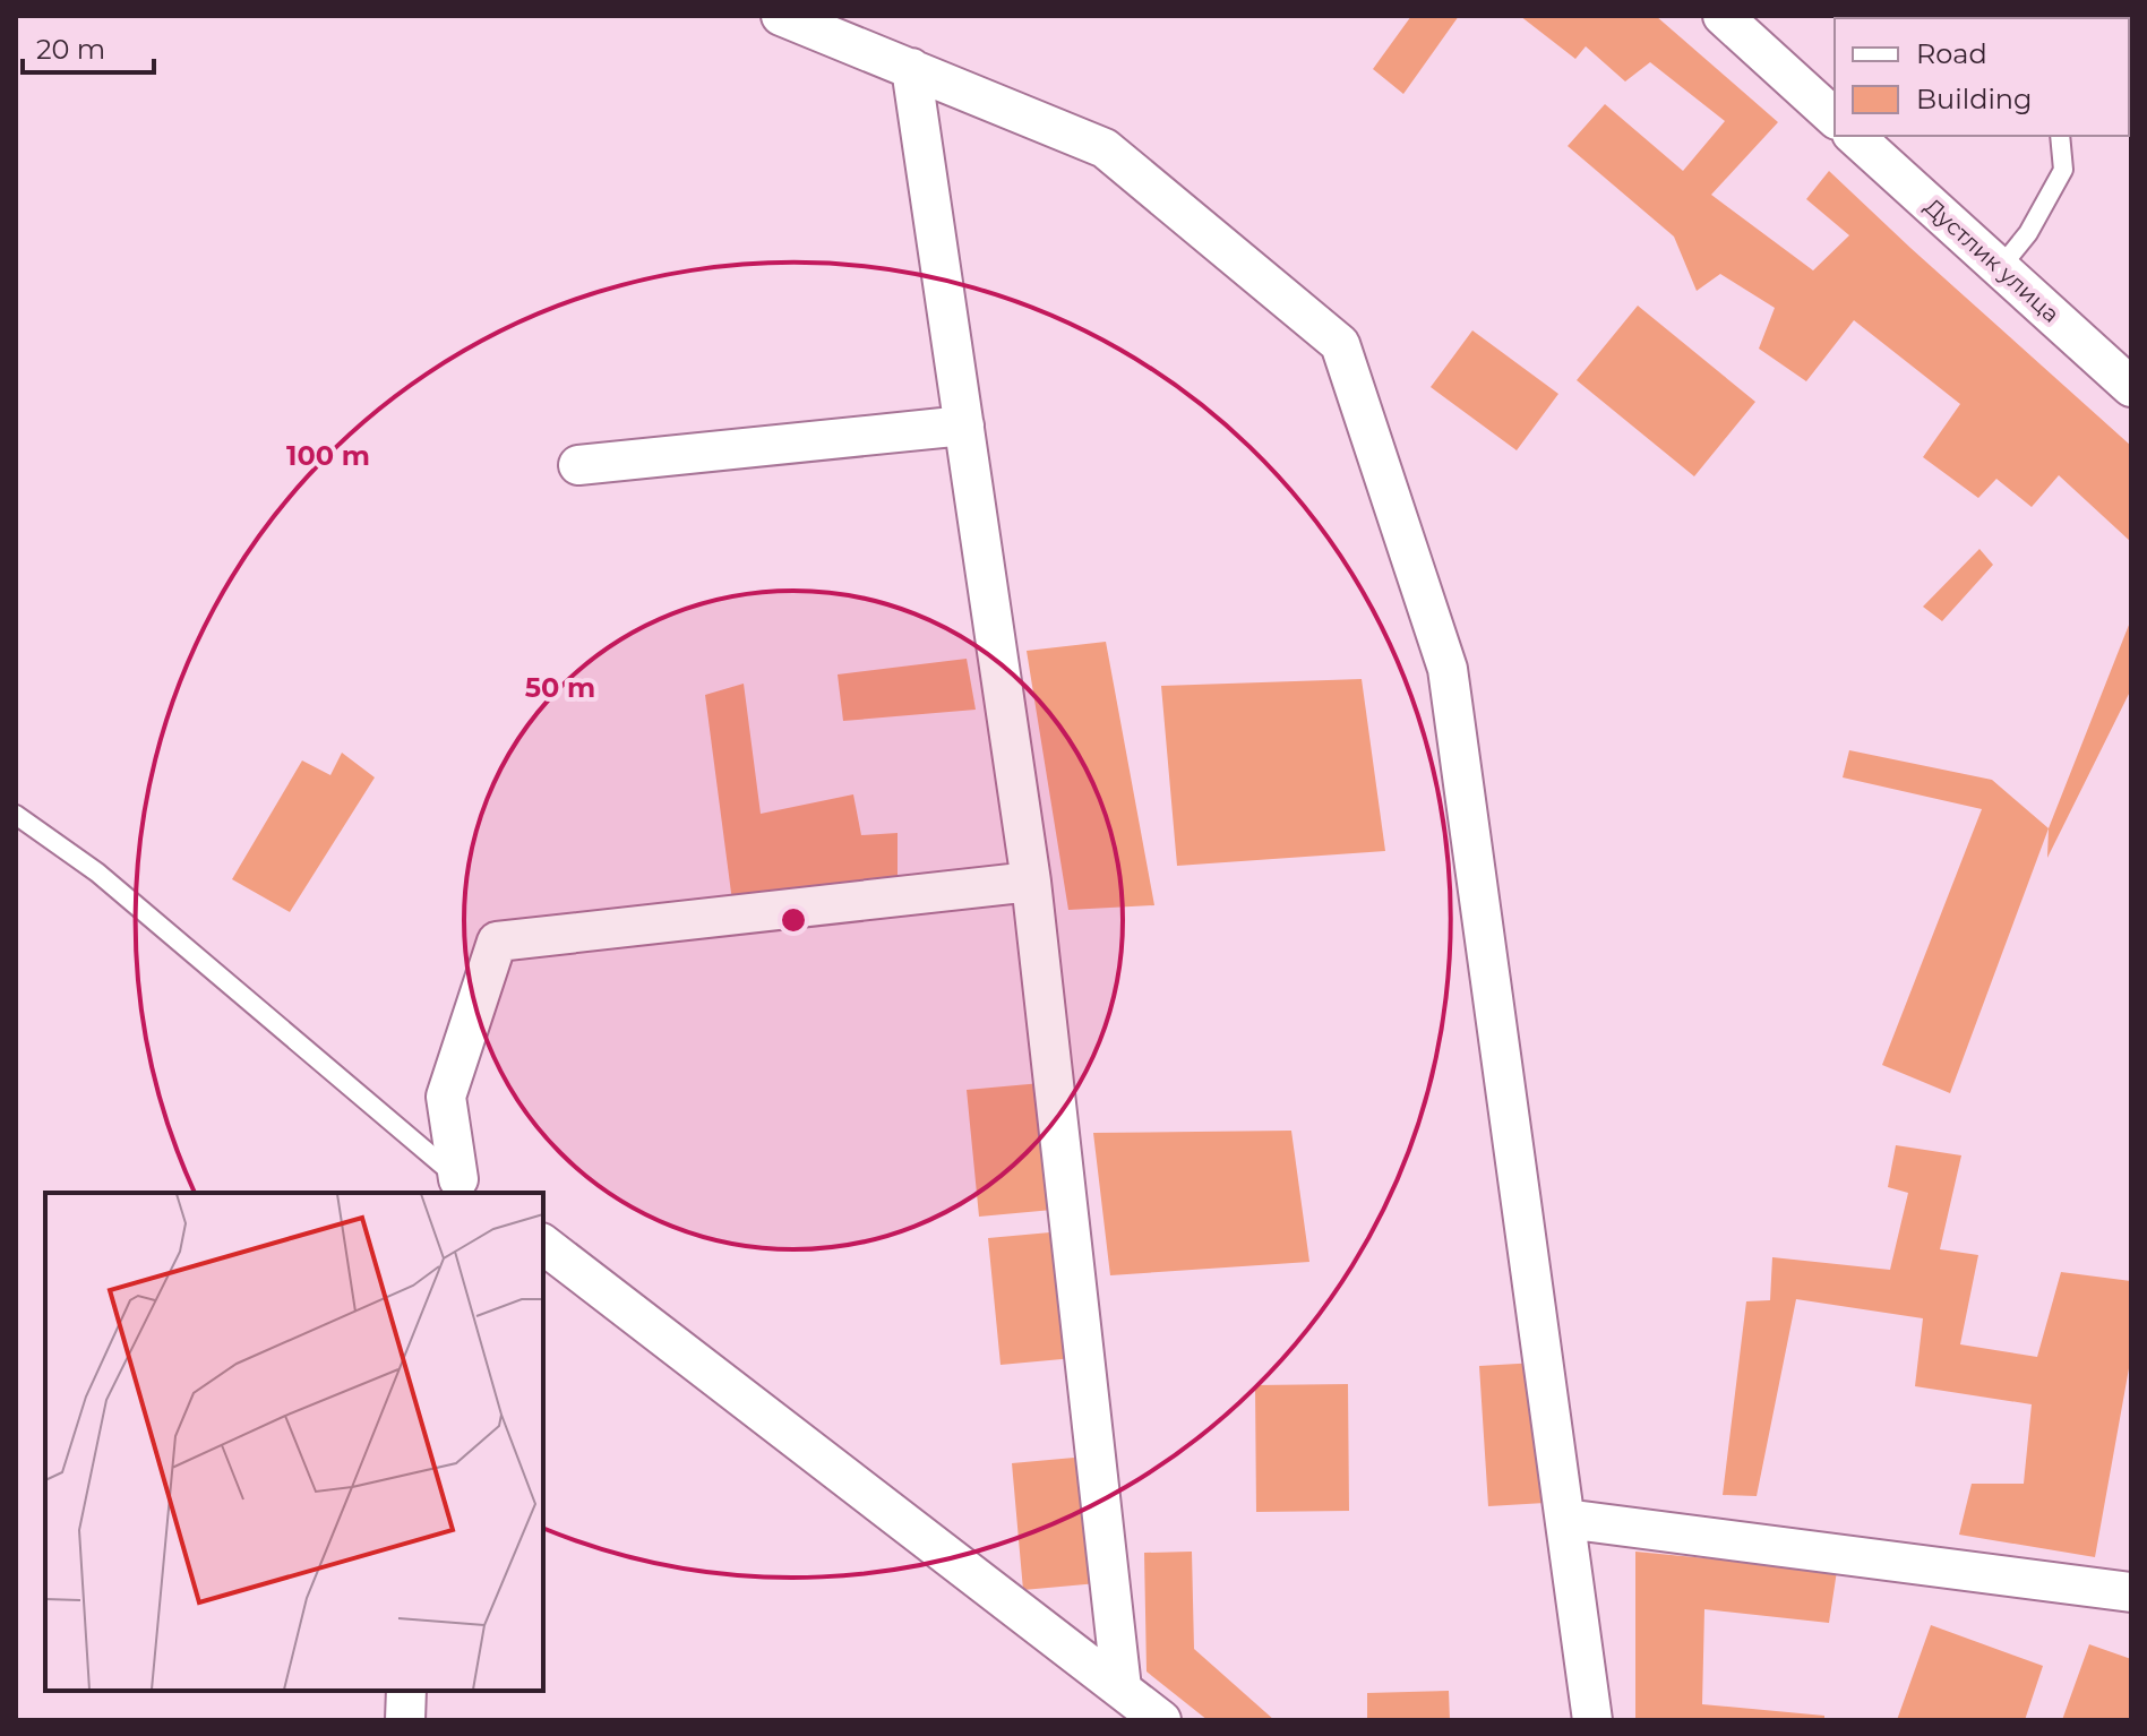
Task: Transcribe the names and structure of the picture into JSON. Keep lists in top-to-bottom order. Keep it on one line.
{"streets":{"street":["Дустлик улица"]},"legend":["Road","Building"],"scale_bar":"20 m","rings":["100 m","50 m"]}
